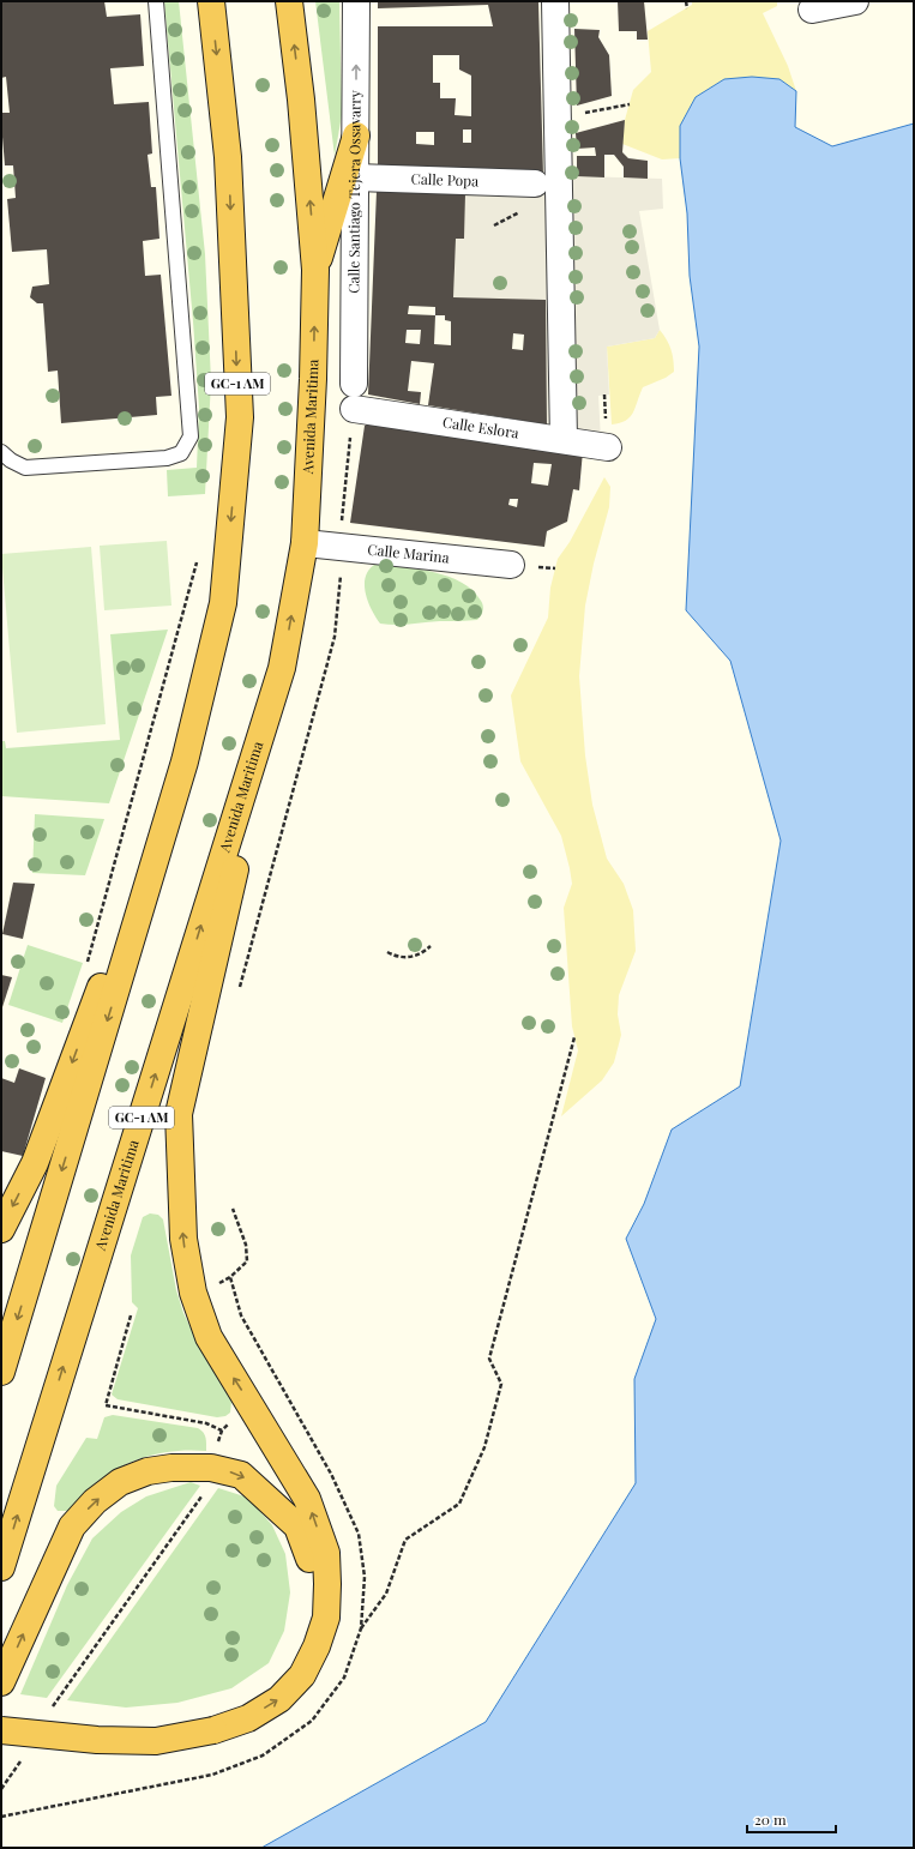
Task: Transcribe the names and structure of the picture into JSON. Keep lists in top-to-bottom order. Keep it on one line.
{"streets":{"highway":["GC-1 AM","Avenida Maritima"],"street":["Calle Popa","Calle Santiago Tejera Ossavarry","Calle Eslora","Calle Marina"]},"crossings":[["Calle Popa","Calle Santiago Tejera Ossavarry"],["Calle Santiago Tejera Ossavarry","Calle Eslora"],["Avenida Maritima","Calle Marina"]],"scale_bar":"20 m"}
